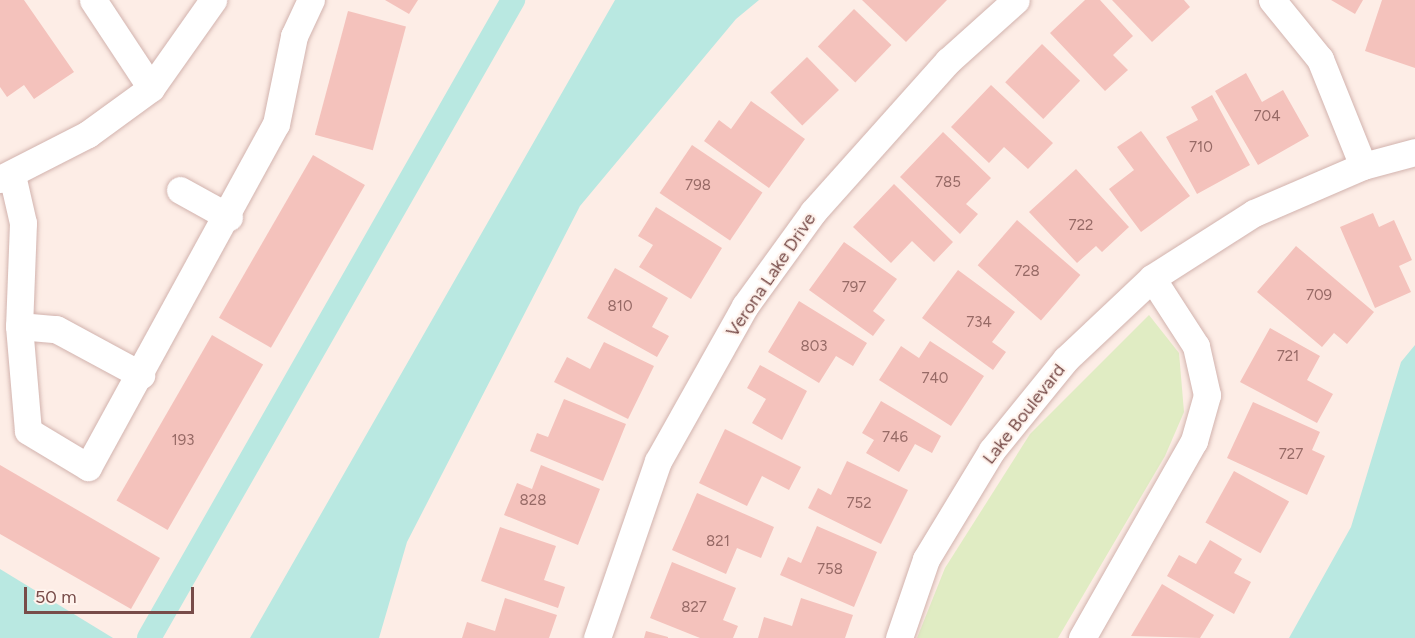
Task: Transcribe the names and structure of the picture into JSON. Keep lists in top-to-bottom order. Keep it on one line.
{"streets":{"street":["Verona Lake Drive","Lake Boulevard"]},"house_numbers":["704","710","785","798","722","728","797","709","810","734","803","721","740","746","193","727","828","752","821","758","827"],"scale_bar":"50 m"}
